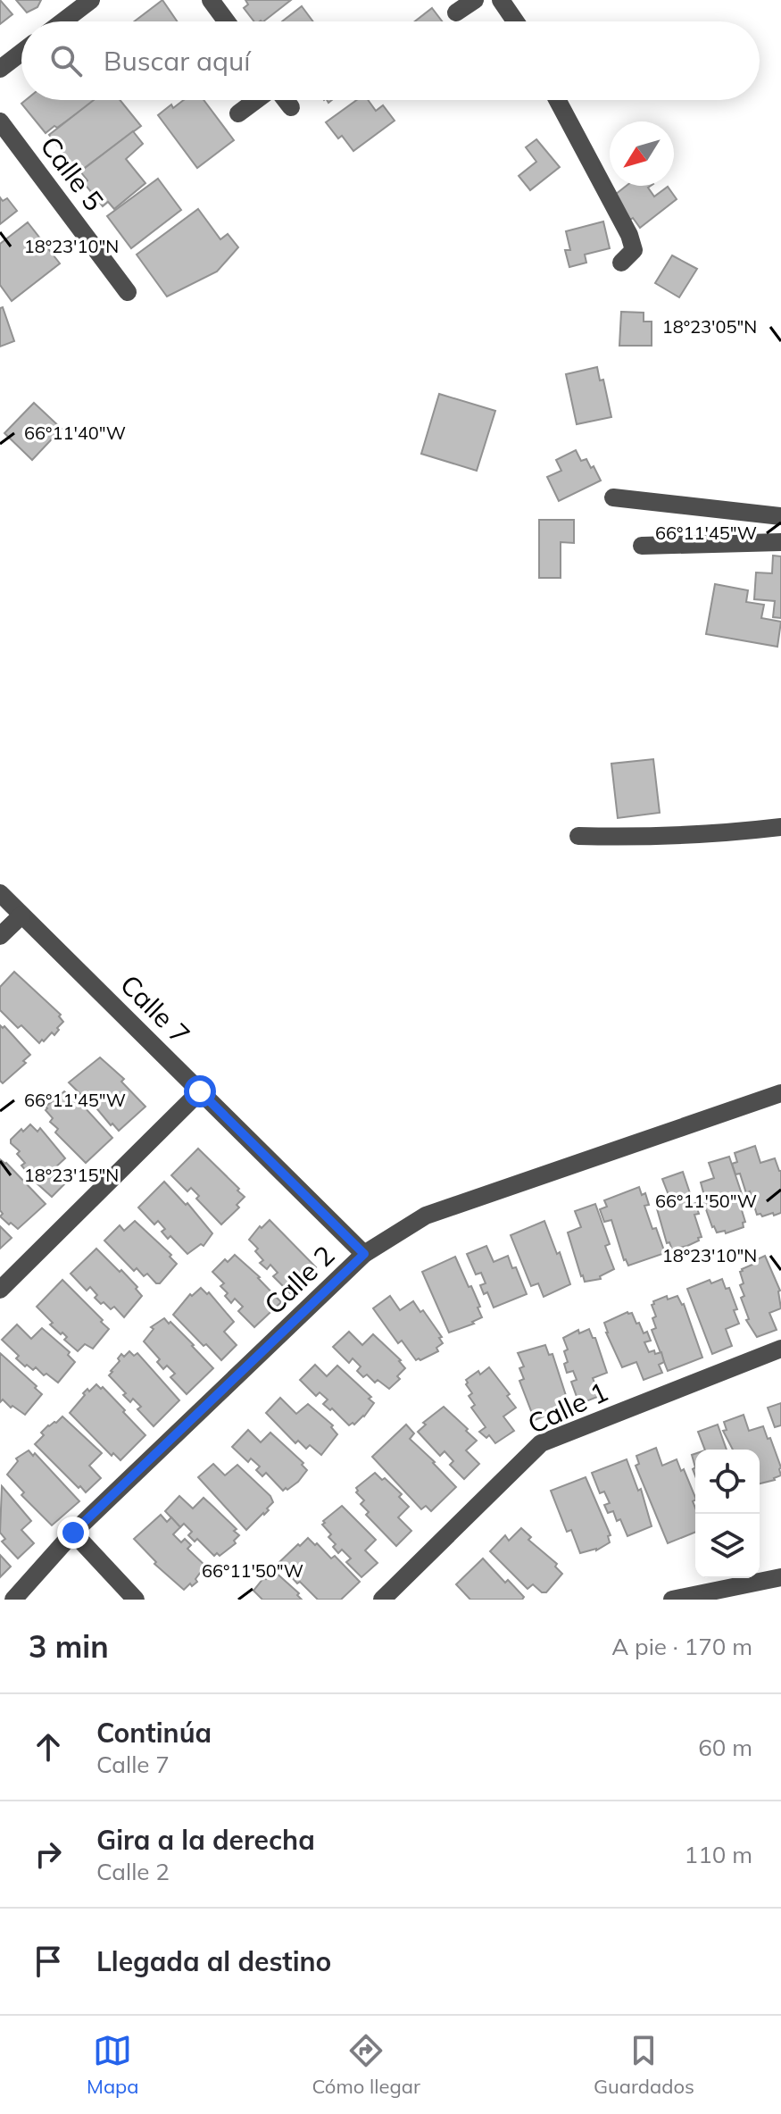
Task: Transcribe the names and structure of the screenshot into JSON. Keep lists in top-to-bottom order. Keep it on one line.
{"streets":{"street":["Calle 5","Calle 7","Calle 2","Calle 1"]},"crossings":[["Calle 7","Calle 2"]],"north":"bottom left","page":{"search":"Buscar aquí","heading":["3 min","A pie · 170 m"],"list":[["Continúa","Calle 7","60 m"],["Gira a la derecha","Calle 2","110 m"],"Llegada al destino"],"nav":["Mapa","Cómo llegar","Guardados"]},"coordinates":["18°23'10\"N","18°23'05\"N","66°11'40\"W","66°11'45\"W","18°23'15\"N","66°11'50\"W"]}
